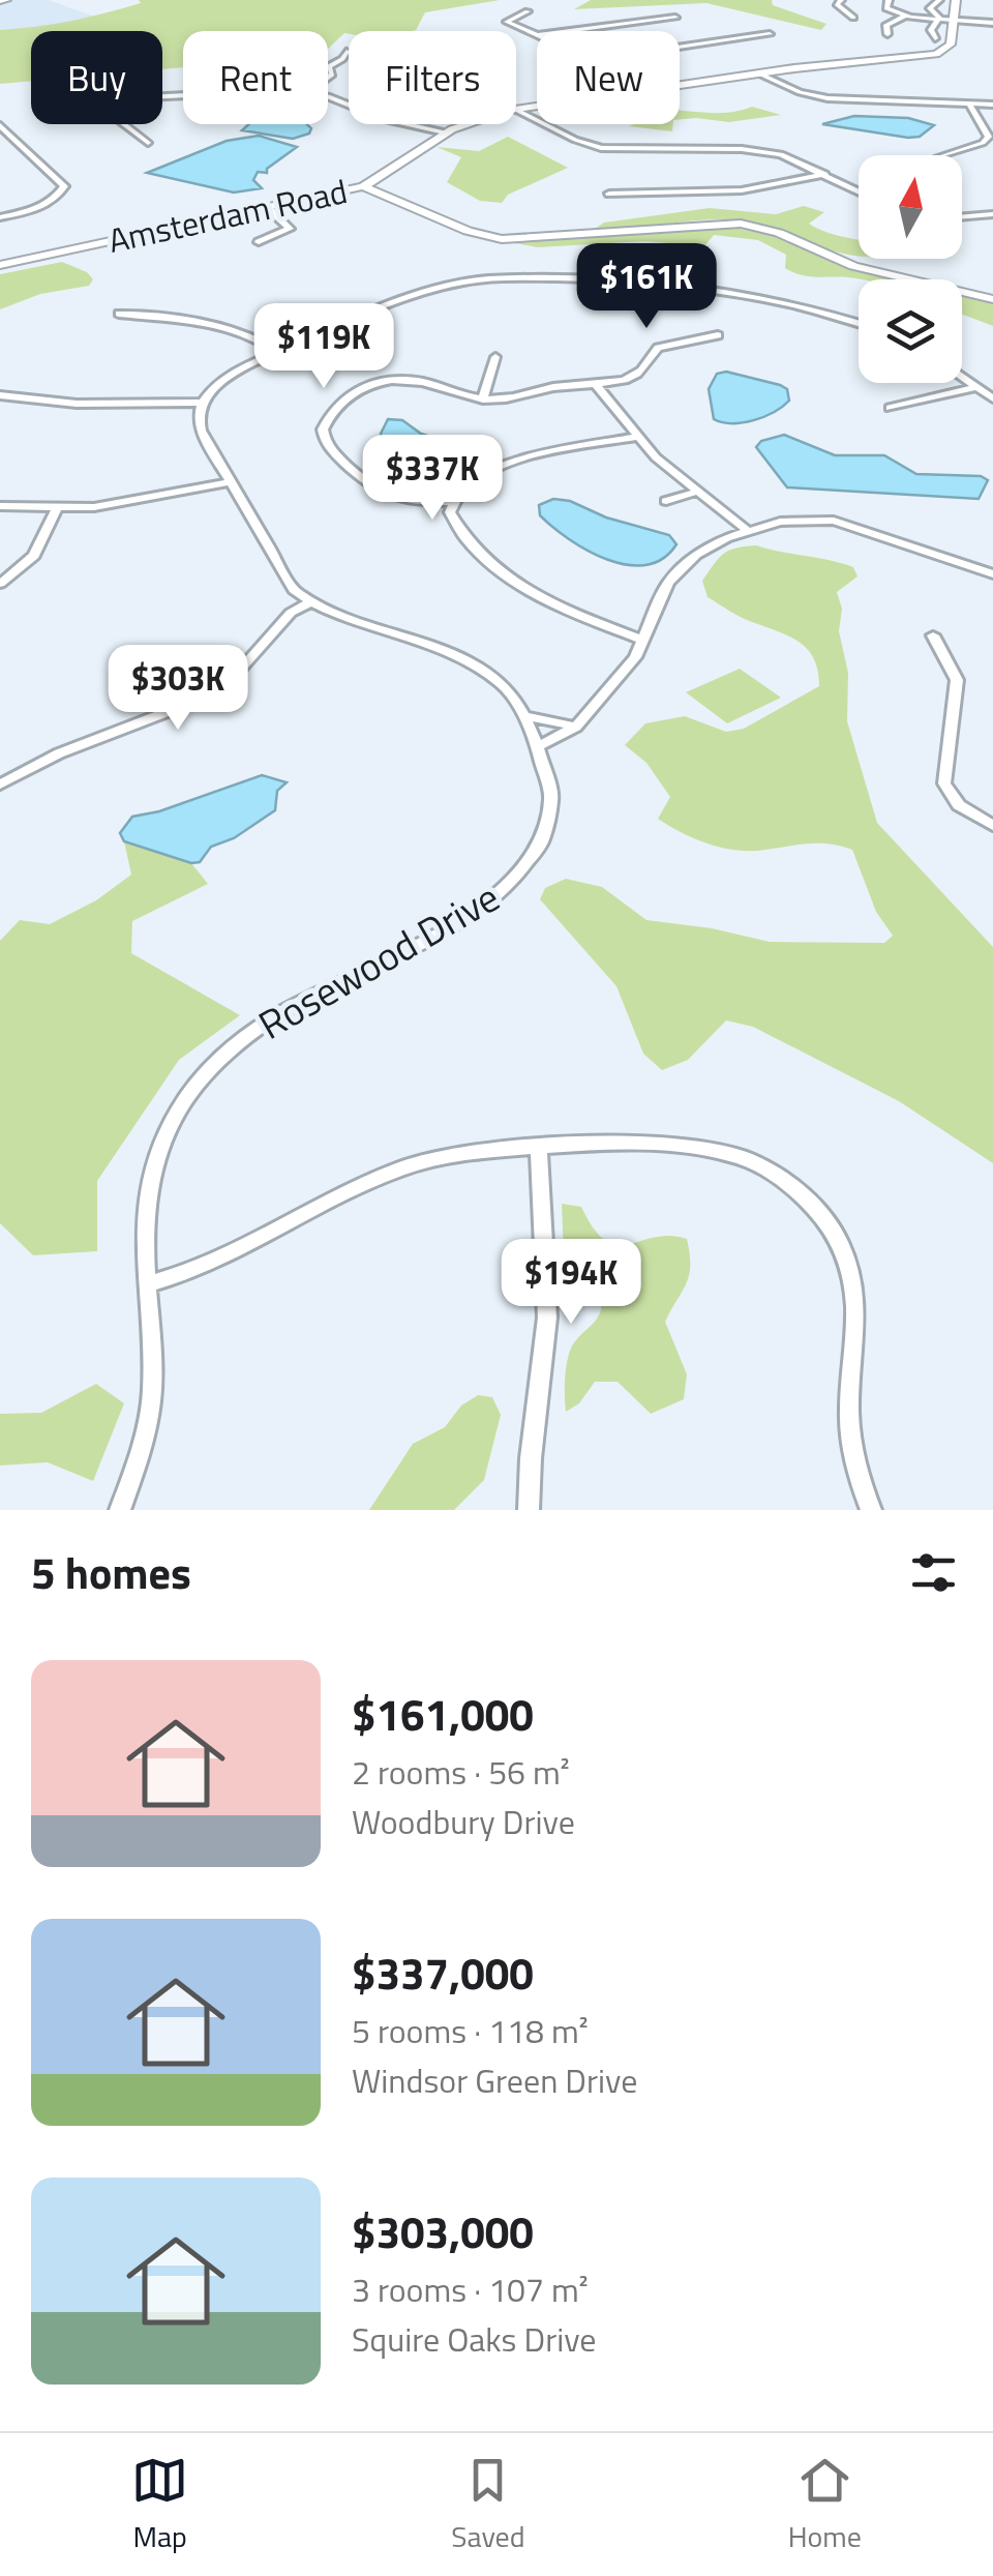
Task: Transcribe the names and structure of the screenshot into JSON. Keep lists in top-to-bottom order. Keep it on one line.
{"streets":{"street":["Amsterdam Road","Rosewood Drive"]},"north":"top","page":{"chip":["Buy","Rent","Filters","New"],"price":["$161K","$119K","$337K","$303K","$194K"],"heading":"5 homes","list":[{"name":"$161,000","note":"2 rooms · 56 m² · Woodbury Drive"},{"name":"$337,000","note":"5 rooms · 118 m² · Windsor Green Drive"},{"name":"$303,000","note":"3 rooms · 107 m² · Squire Oaks Drive"}],"tabs":["Map","Saved","Home"]}}
